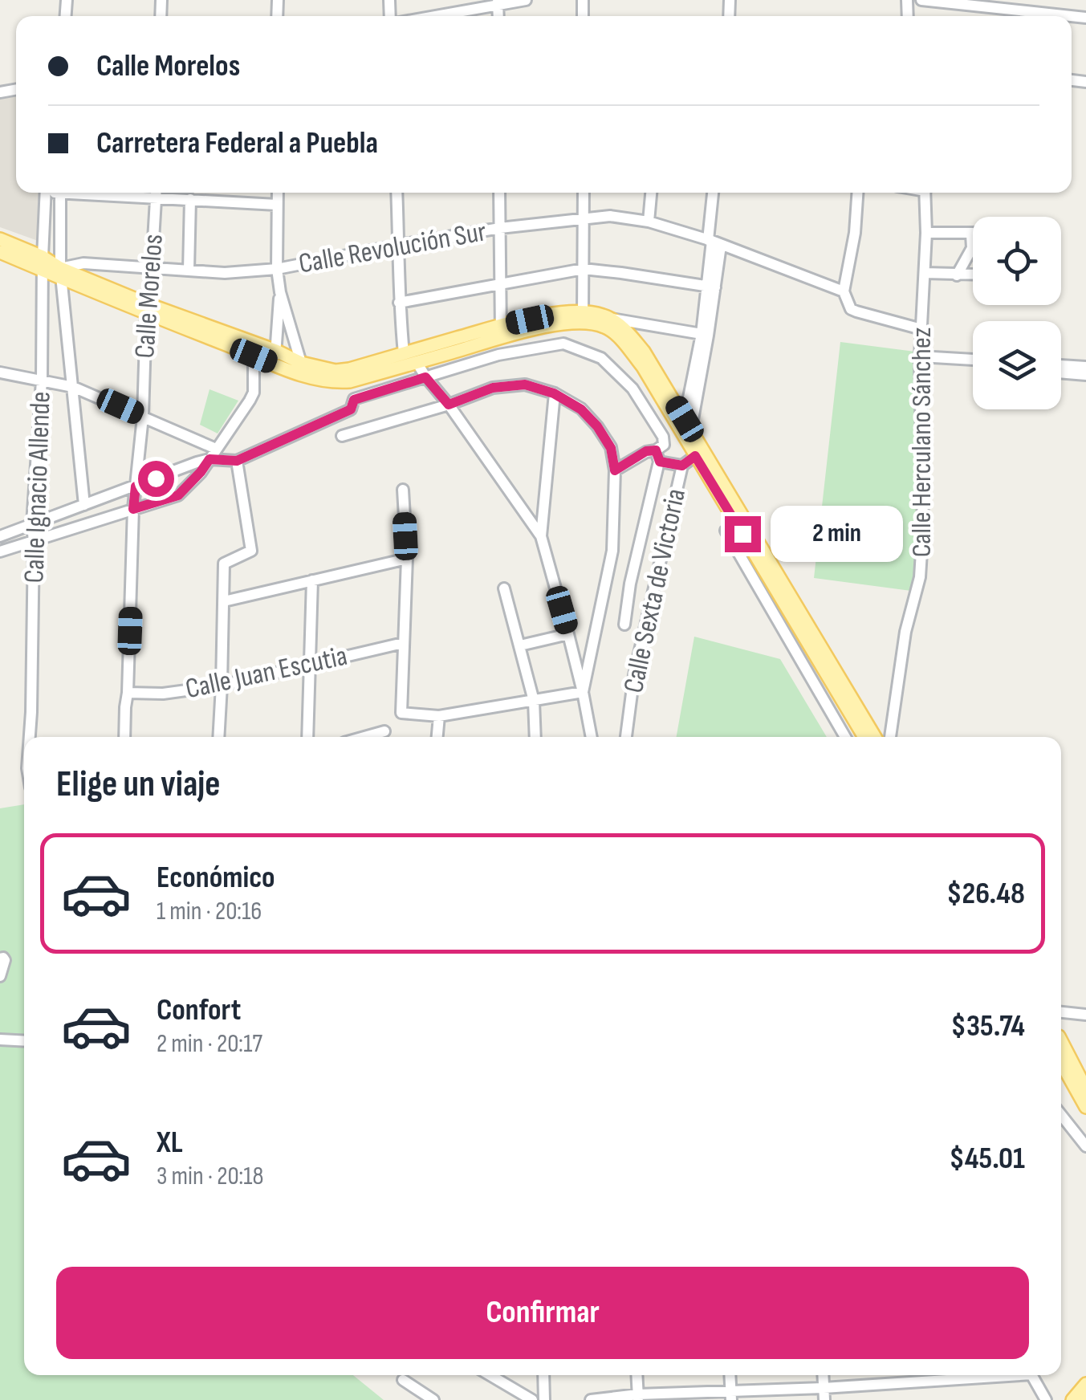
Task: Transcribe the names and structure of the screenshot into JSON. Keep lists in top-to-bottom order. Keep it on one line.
{"streets":{"street":["Calle Revolución Sur","Calle Morelos","Calle Herculano Sánchez","Calle Ignacio Allende","Calle Sexta de Victoria","Calle Juan Escutia"]},"crossings":[["Calle Revolución Sur","Calle Morelos"],["Calle Morelos","Calle Juan Escutia"]],"page":{"banner":["Calle Morelos","Carretera Federal a Puebla"],"bubble":"2 min","heading":"Elige un viaje","list":[{"name":"Económico","note":"1 min · 20:16","value":"$26.48"},{"name":"Confort","note":"2 min · 20:17","value":"$35.74"},{"name":"XL","note":"3 min · 20:18","value":"$45.01"}],"buttons":"Confirmar"}}
